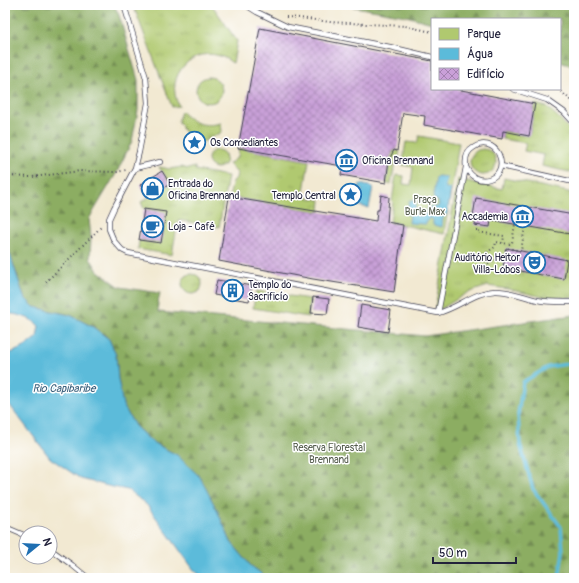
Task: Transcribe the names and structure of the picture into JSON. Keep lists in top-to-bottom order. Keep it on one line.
{"water":["Rio Capibaribe"],"parks":["Praça Burle Max","Reserva Florestal Brennand"],"places":{"place":["Os Comediantes","Templo Central"],"museum":["Oficina Brennand","Accademia"],"shop":["Entrada do Oficina Brennand"],"cafe":["Loja - Café"],"theatre":["Auditório Heitor Villa-Lobos"],"building":["Templo do Sacrificío"]},"legend":["Parque","Água","Edifício"],"scale_bar":"50 m","north":"right"}
